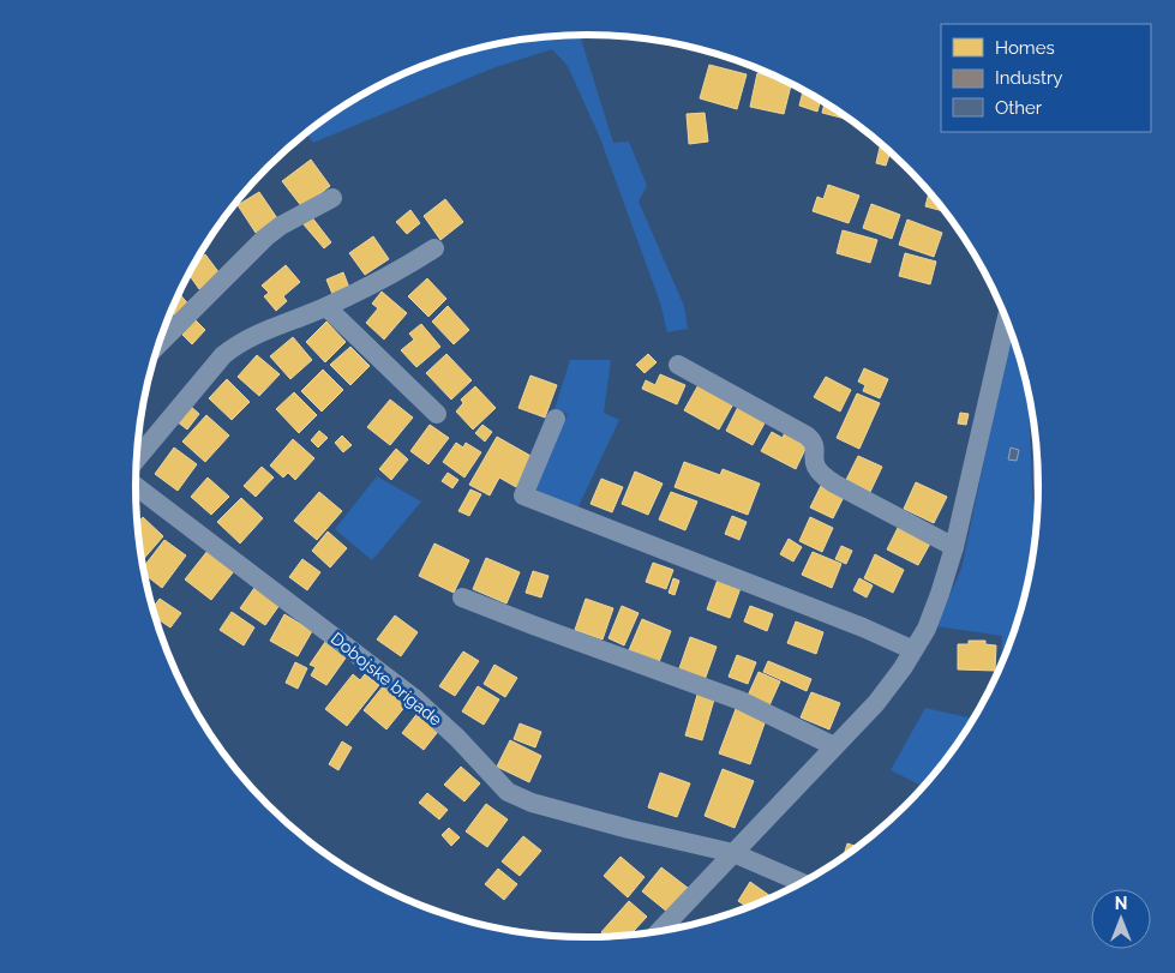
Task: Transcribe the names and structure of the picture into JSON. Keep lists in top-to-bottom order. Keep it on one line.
{"streets":{"street":["Dobojske brigade"]},"legend":["Homes","Industry","Other"],"north":"top"}
